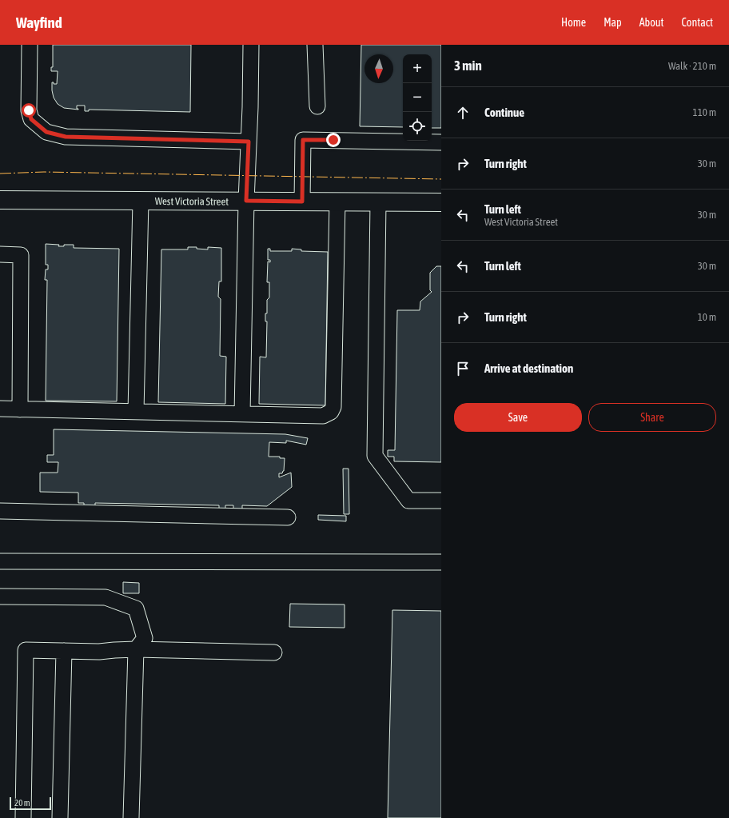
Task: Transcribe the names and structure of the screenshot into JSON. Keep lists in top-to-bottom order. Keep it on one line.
{"streets":{"main road":["West Victoria Street"]},"scale_bar":"20 m","north":"bottom","page":{"header":"Wayfind","nav":["Home","Map","About","Contact"],"heading":["3 min","Walk · 210 m"],"map_buttons":["+","−"],"list":[["Continue","110 m"],["Turn right","30 m"],["Turn left","West Victoria Street","30 m"],["Turn left","30 m"],["Turn right","10 m"],"Arrive at destination"],"buttons":["Save","Share"],"scale":"20 m"}}
